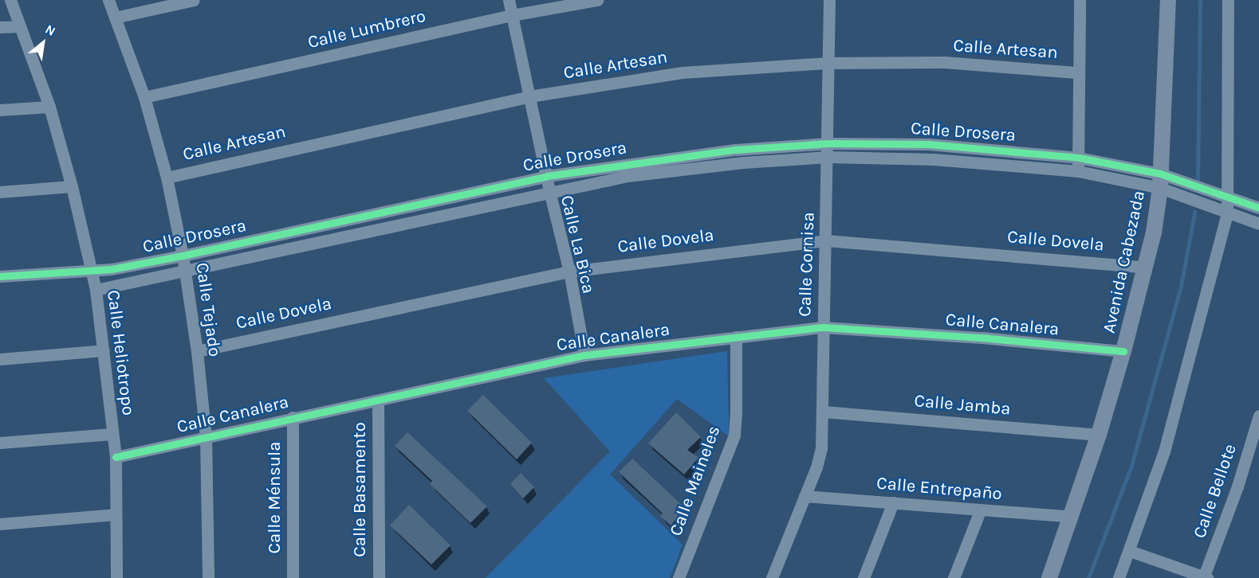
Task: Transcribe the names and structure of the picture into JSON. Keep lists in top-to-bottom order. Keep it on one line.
{"streets":{"main road":["Avenida Cabezada"],"street":["Calle Lumbrero","Calle Artesan","Calle Drosera","Calle Dovela","Calle La Bica","Calle Cornisa","Calle Tejado","Calle Canalera","Calle Heliotropo","Calle Jamba","Calle Maineles","Calle Entrepaño","Calle Basamento","Calle Bellote","Calle Ménsula"]},"crossings":[["Calle Lumbrero","Calle La Bica"],["Calle Lumbrero","Calle Tejado"],["Calle Artesan","Calle La Bica"],["Calle Artesan","Calle Cornisa"],["Calle Artesan","Calle Tejado"],["Calle Drosera","Calle La Bica"],["Calle Drosera","Avenida Cabezada"],["Calle Drosera","Calle Cornisa"],["Calle Drosera","Calle Tejado"],["Calle Drosera","Calle Heliotropo"],["Calle Dovela","Calle La Bica"],["Calle Dovela","Avenida Cabezada"],["Calle Dovela","Calle Cornisa"],["Calle Dovela","Calle Tejado"],["Calle La Bica","Calle Canalera"],["Avenida Cabezada","Calle Canalera"],["Avenida Cabezada","Calle Jamba"],["Avenida Cabezada","Calle Entrepaño"],["Calle Cornisa","Calle Canalera"],["Calle Cornisa","Calle Jamba"],["Calle Cornisa","Calle Entrepaño"],["Calle Tejado","Calle Canalera"],["Calle Canalera","Calle Heliotropo"],["Calle Canalera","Calle Maineles"],["Calle Canalera","Calle Basamento"],["Calle Canalera","Calle Ménsula"]],"north":"top right"}
